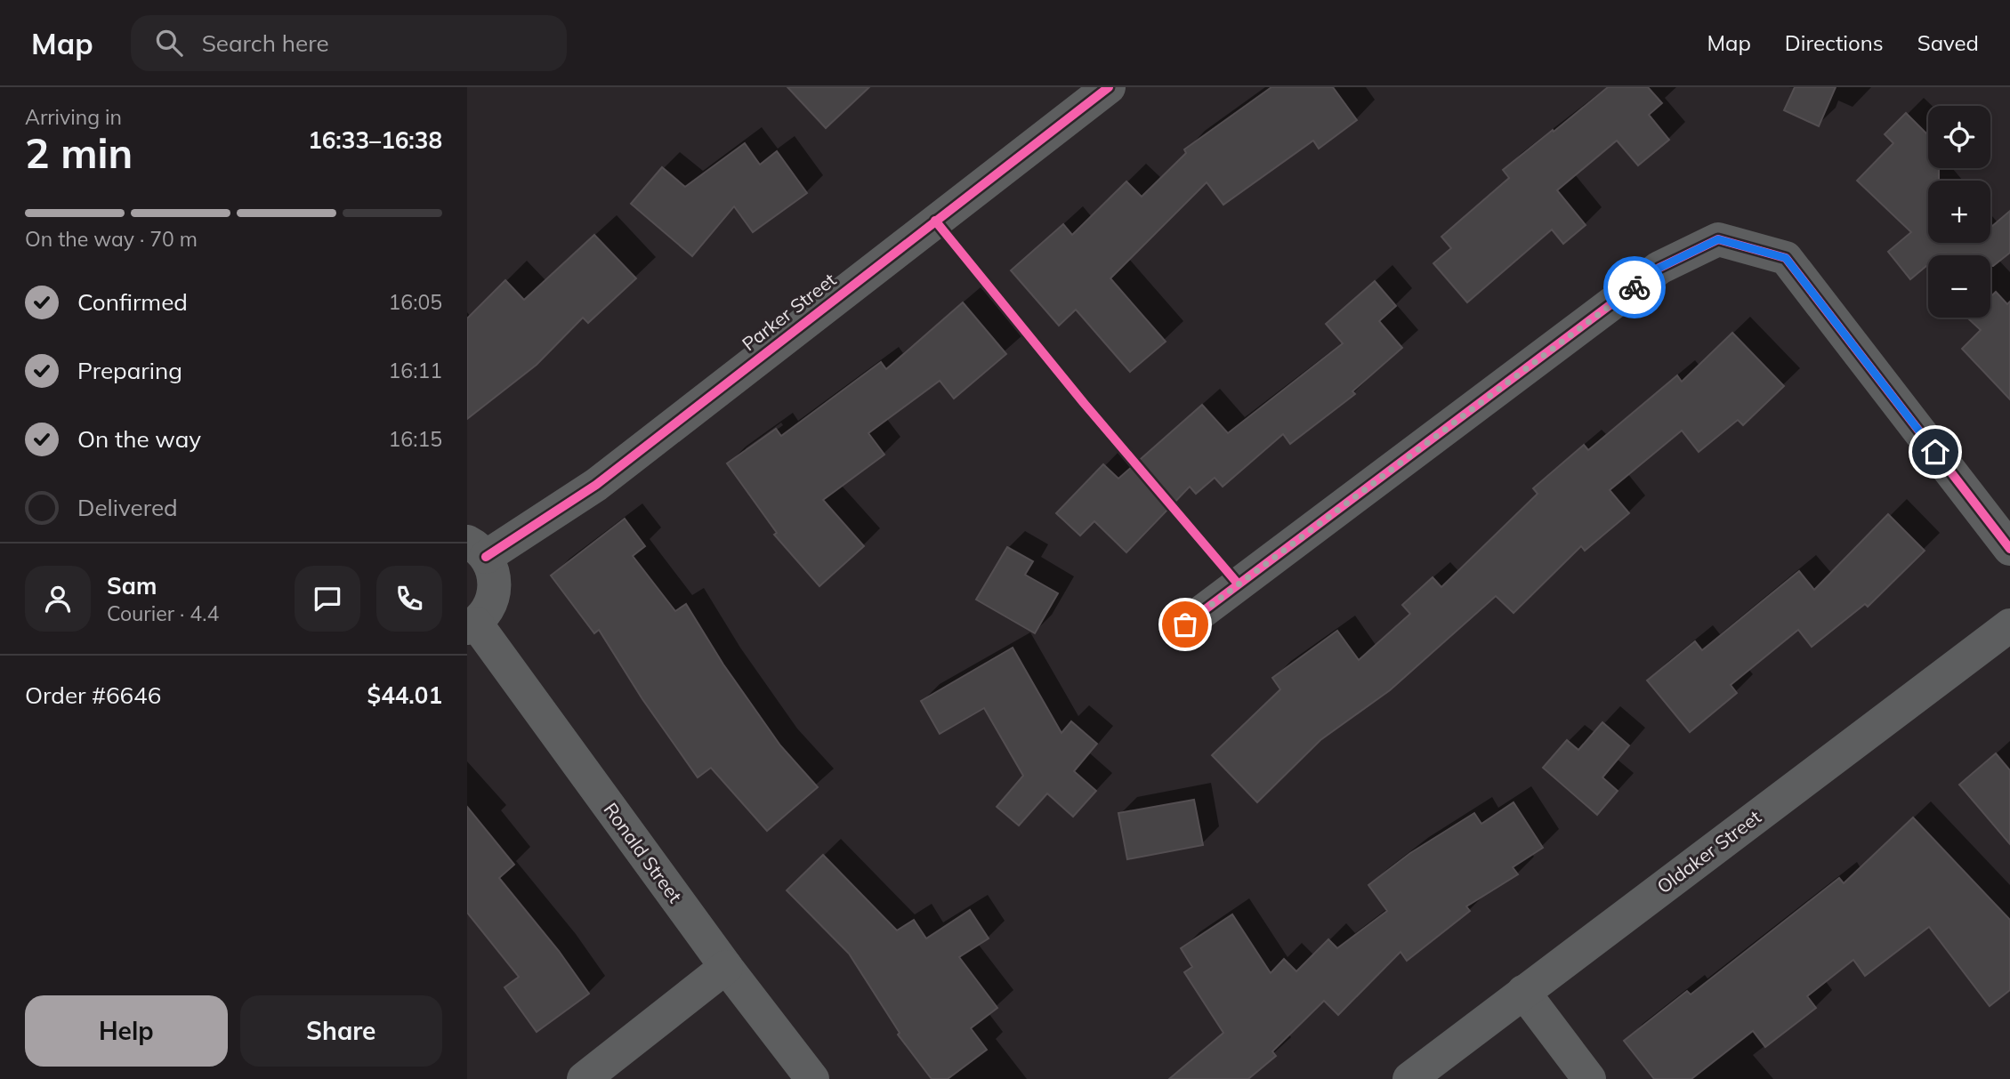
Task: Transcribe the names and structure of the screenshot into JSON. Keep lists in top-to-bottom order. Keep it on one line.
{"streets":{"street":["Parker Street","Oldaker Street","Ronald Street"]},"page":{"header":"Map","search":"Search here","nav":["Map","Directions","Saved"],"heading":["2 min","Arriving in","16:33–16:38"],"panel":["Sam","Courier · 4.4","Order #6646","$44.01"],"map_buttons":["+","−"],"bar":"On the way · 70 m","list":[["Confirmed","16:05"],["Preparing","16:11"],["On the way","16:15"],"Delivered"],"buttons":["Help","Share"]}}
